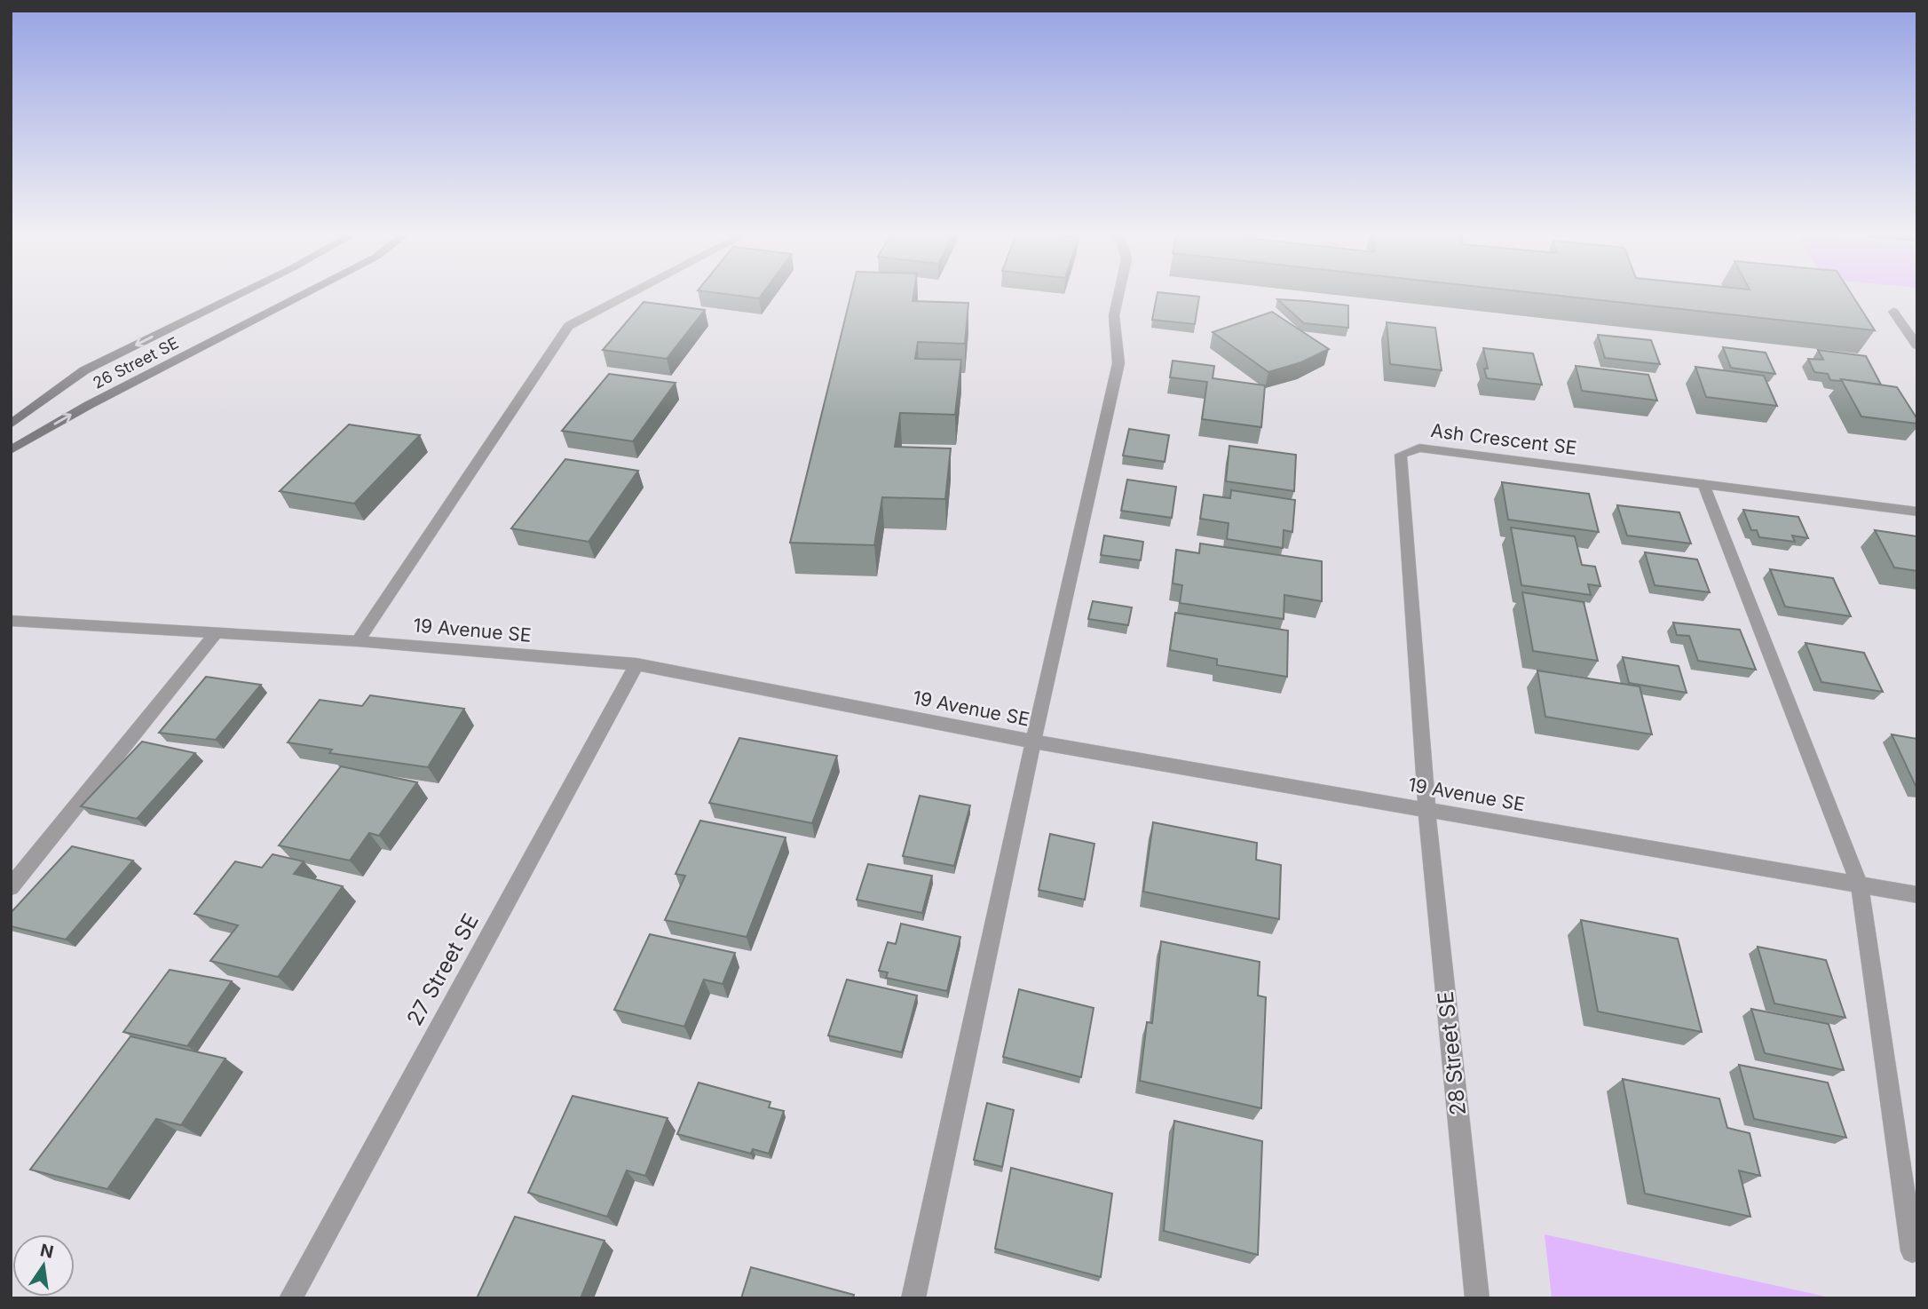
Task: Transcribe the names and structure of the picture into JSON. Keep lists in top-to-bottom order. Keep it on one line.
{"streets":{"street":["26 Street SE","Ash Crescent SE","19 Avenue SE","27 Street SE","28 Street SE"]},"crossings":[["Ash Crescent SE","19 Avenue SE"],["Ash Crescent SE","28 Street SE"],["19 Avenue SE","27 Street SE"],["19 Avenue SE","28 Street SE"]],"north":"top"}
